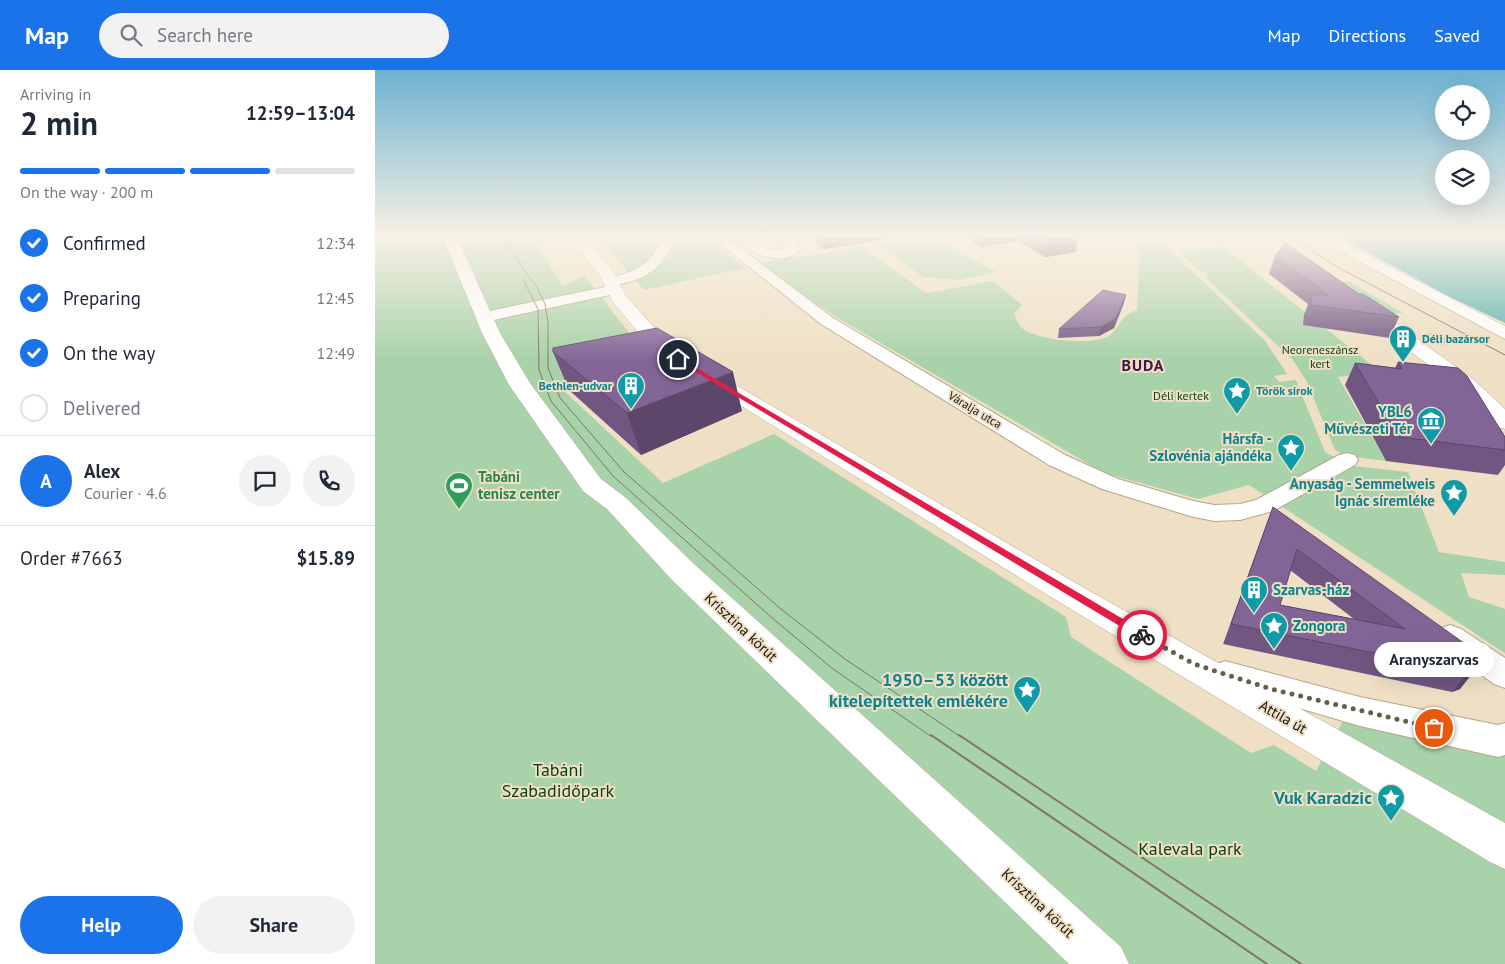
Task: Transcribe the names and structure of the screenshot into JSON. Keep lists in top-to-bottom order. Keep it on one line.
{"streets":{"main road":["Krisztina körút","Attila út"],"street":["Váralja utca"]},"districts":["BUDA"],"parks":["Neoreneszánsz kert","Déli kertek","Tabáni Szabadidőpark","Kalevala park"],"places":{"building":["Déli bazársor","Bethlen-udvar","Szarvas-ház"],"place":["Török sírok","Hársfa - Szlovénia ajándéka","Anyaság - Semmelweis Ignác síremléke","Zongora","1950–53 között kitelepítettek emlékére","Vuk Karadzic"],"museum":["YBL6 Művészeti Tér"],"sports":["Tabáni tenisz center"],"other":["Aranyszarvas"]},"page":{"header":"Map","search":"Search here","nav":["Map","Directions","Saved"],"heading":["2 min","Arriving in","12:59–13:04"],"panel":["Alex","Courier · 4.6","Order #7663","$15.89"],"bar":"On the way · 200 m","list":[["Confirmed","12:34"],["Preparing","12:45"],["On the way","12:49"],"Delivered"],"round":"A","bubble":"Aranyszarvas","buttons":["Help","Share"]}}
